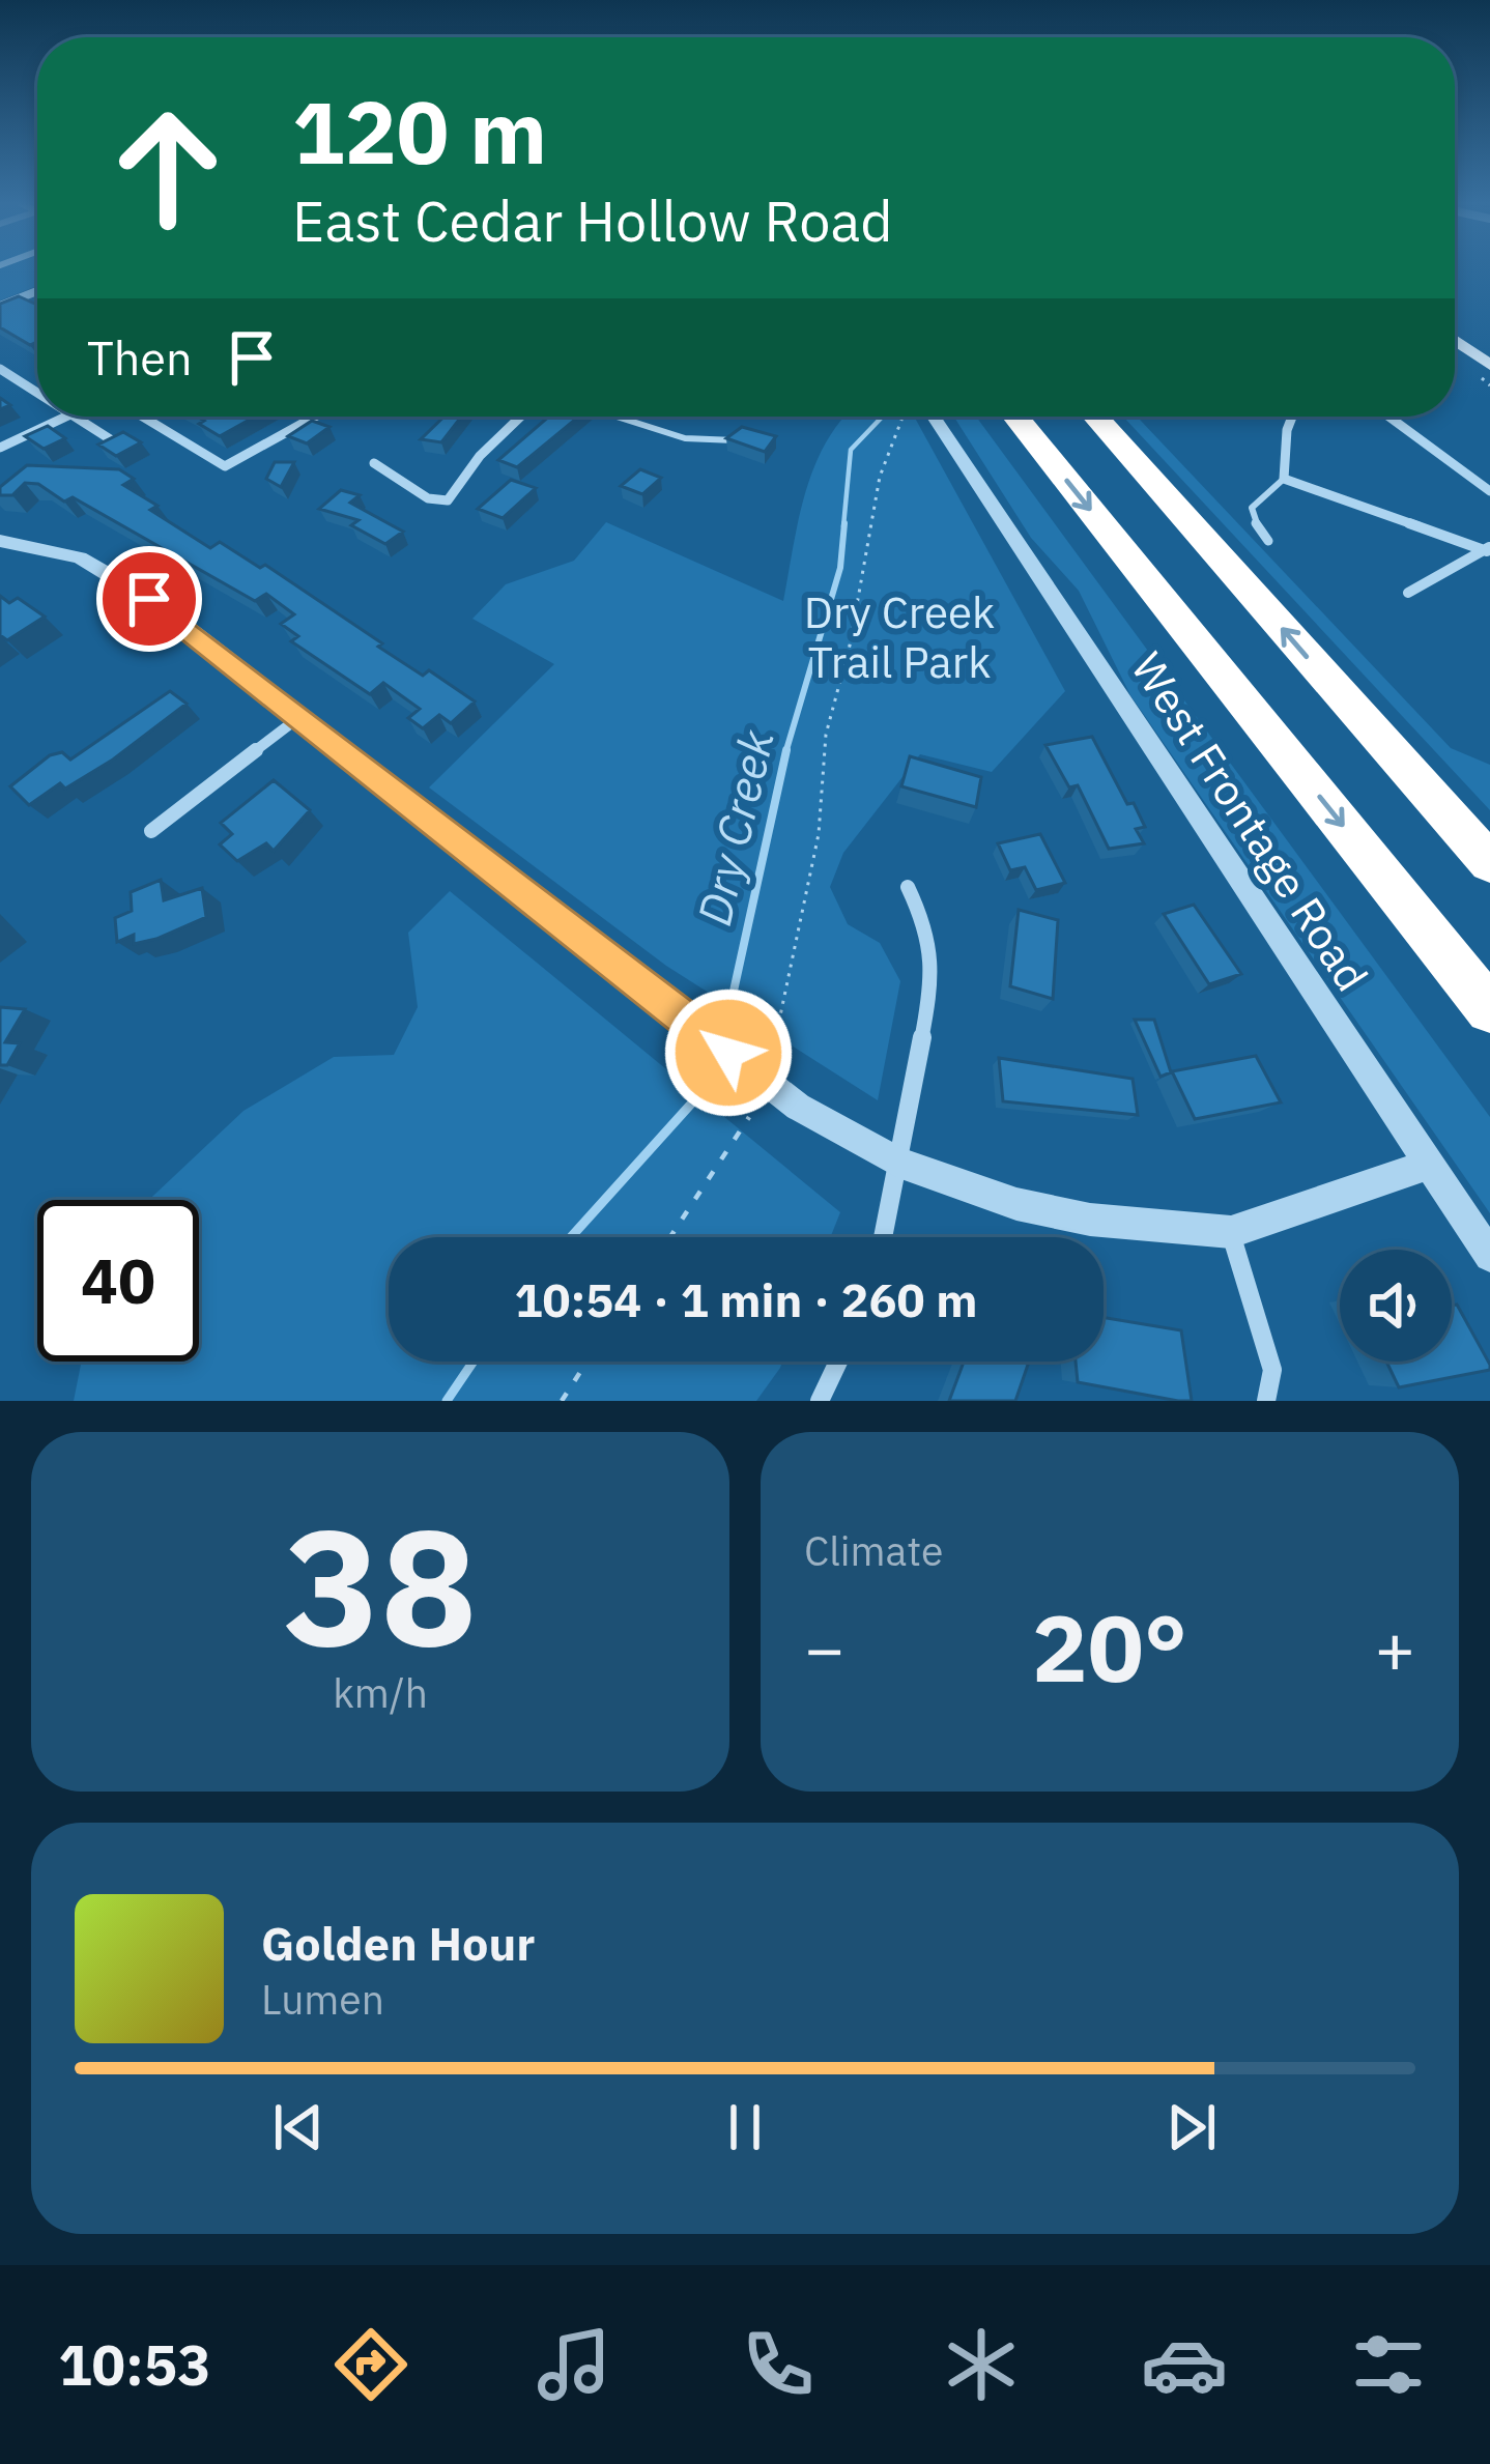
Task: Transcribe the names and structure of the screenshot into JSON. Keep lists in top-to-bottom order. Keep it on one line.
{"streets":{"street":["West Frontage Road"]},"water":["Dry Creek"],"parks":["Dry Creek Trail Park"],"page":{"turn":["120 m","East Cedar Hollow Road"],"then":"Then","limit":"40","trip":"10:54 · 1 min · 260 m","tile":[["38","km/h"],"Climate"],"heat":["−","20°","+"],"song":["Golden Hour","Lumen"],"tabs":"10:53"}}
